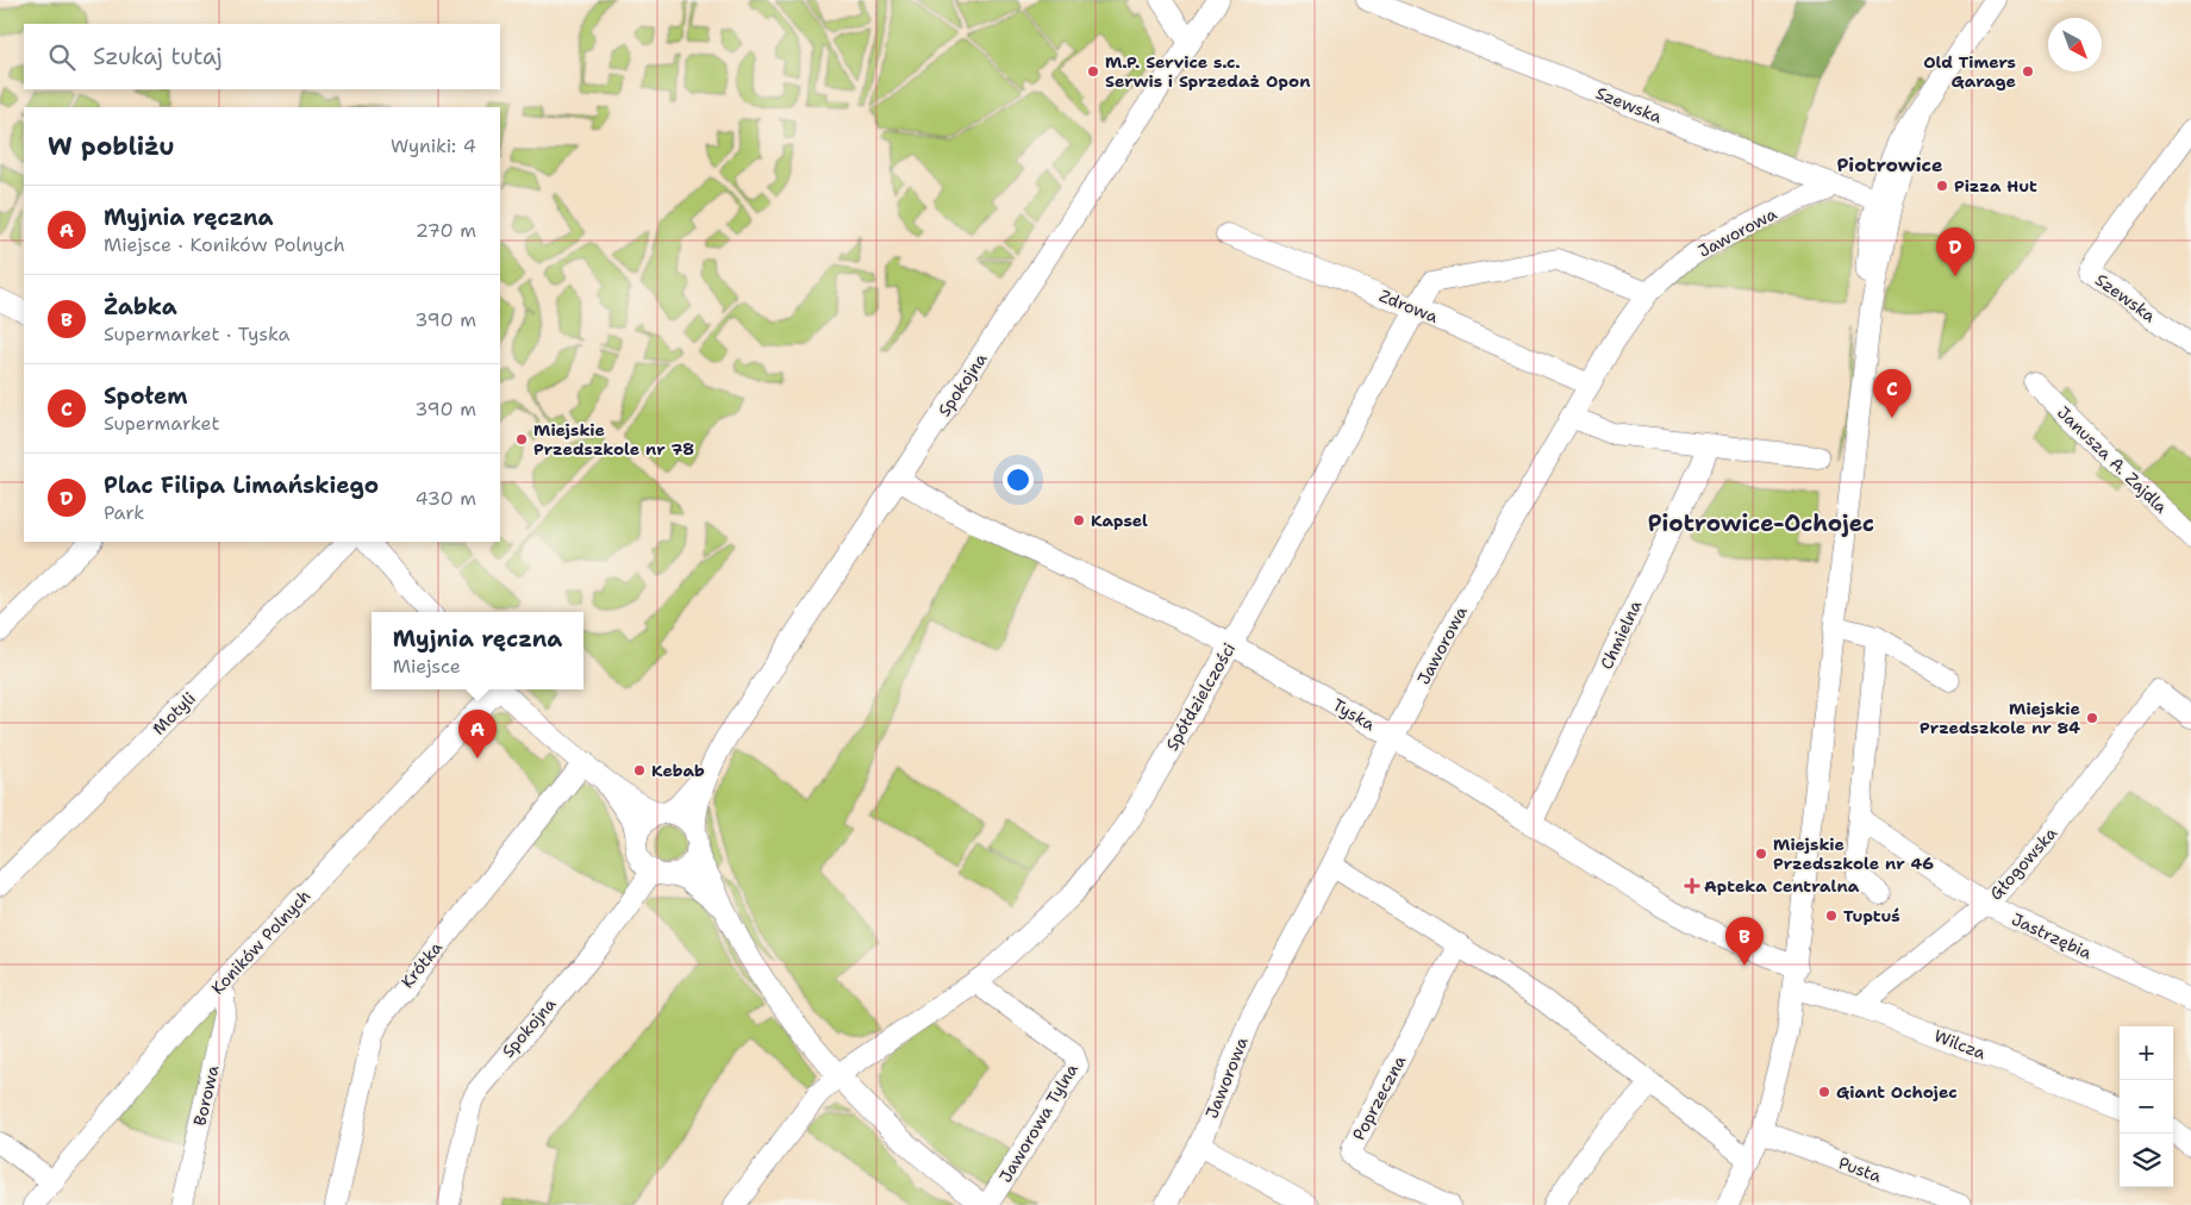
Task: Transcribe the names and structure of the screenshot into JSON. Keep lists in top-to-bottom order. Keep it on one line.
{"streets":{"street":["Szewska","Jaworowa","Zdrowa","Spokojna","Janusza A. Zajdla","Chmielna","Spółdzielczości","Motyli","Tyska","Głogowska","Jastrzębia","Koników Polnych","Krótka","Wilcza","Borowa","Poprzeczna","Jaworowa Tylna","Pusta"]},"crossings":[["Szewska","Jaworowa"],["Jaworowa","Zdrowa"],["Jaworowa","Spółdzielczości"],["Jaworowa","Tyska"],["Zdrowa","Spółdzielczości"],["Spokojna","Tyska"],["Chmielna","Tyska"],["Spółdzielczości","Tyska"],["Spółdzielczości","Jaworowa Tylna"],["Tyska","Wilcza"],["Głogowska","Jastrzębia"],["Głogowska","Wilcza"],["Koników Polnych","Borowa"]],"districts":["Piotrowice","Piotrowice-Ochojec"],"places":{"other":["M.P. Service s.c. Serwis i Sprzedaż Opon","Old Timers Garage","Pizza Hut","Miejskie Przedszkole nr 78","Kapsel","Miejskie Przedszkole nr 84","Kebab","Miejskie Przedszkole nr 46","Tuptuś","Giant Ochojec"],"health":["Apteka Centralna"]},"north":"bottom right","page":{"search":"Szukaj tutaj","heading":["W pobliżu","Wyniki: 4"],"list":[{"mark":"A","name":"Myjnia ręczna","note":"Miejsce · Koników Polnych","value":"270 m"},{"mark":"B","name":"Żabka","note":"Supermarket · Tyska","value":"390 m"},{"mark":"C","name":"Społem","note":"Supermarket","value":"390 m"},{"mark":"D","name":"Plac Filipa Limańskiego","note":"Park","value":"430 m"}],"pins":["D","C","A","B"],"popup":["Myjnia ręczna","Miejsce"],"map_buttons":["+","−"]}}
